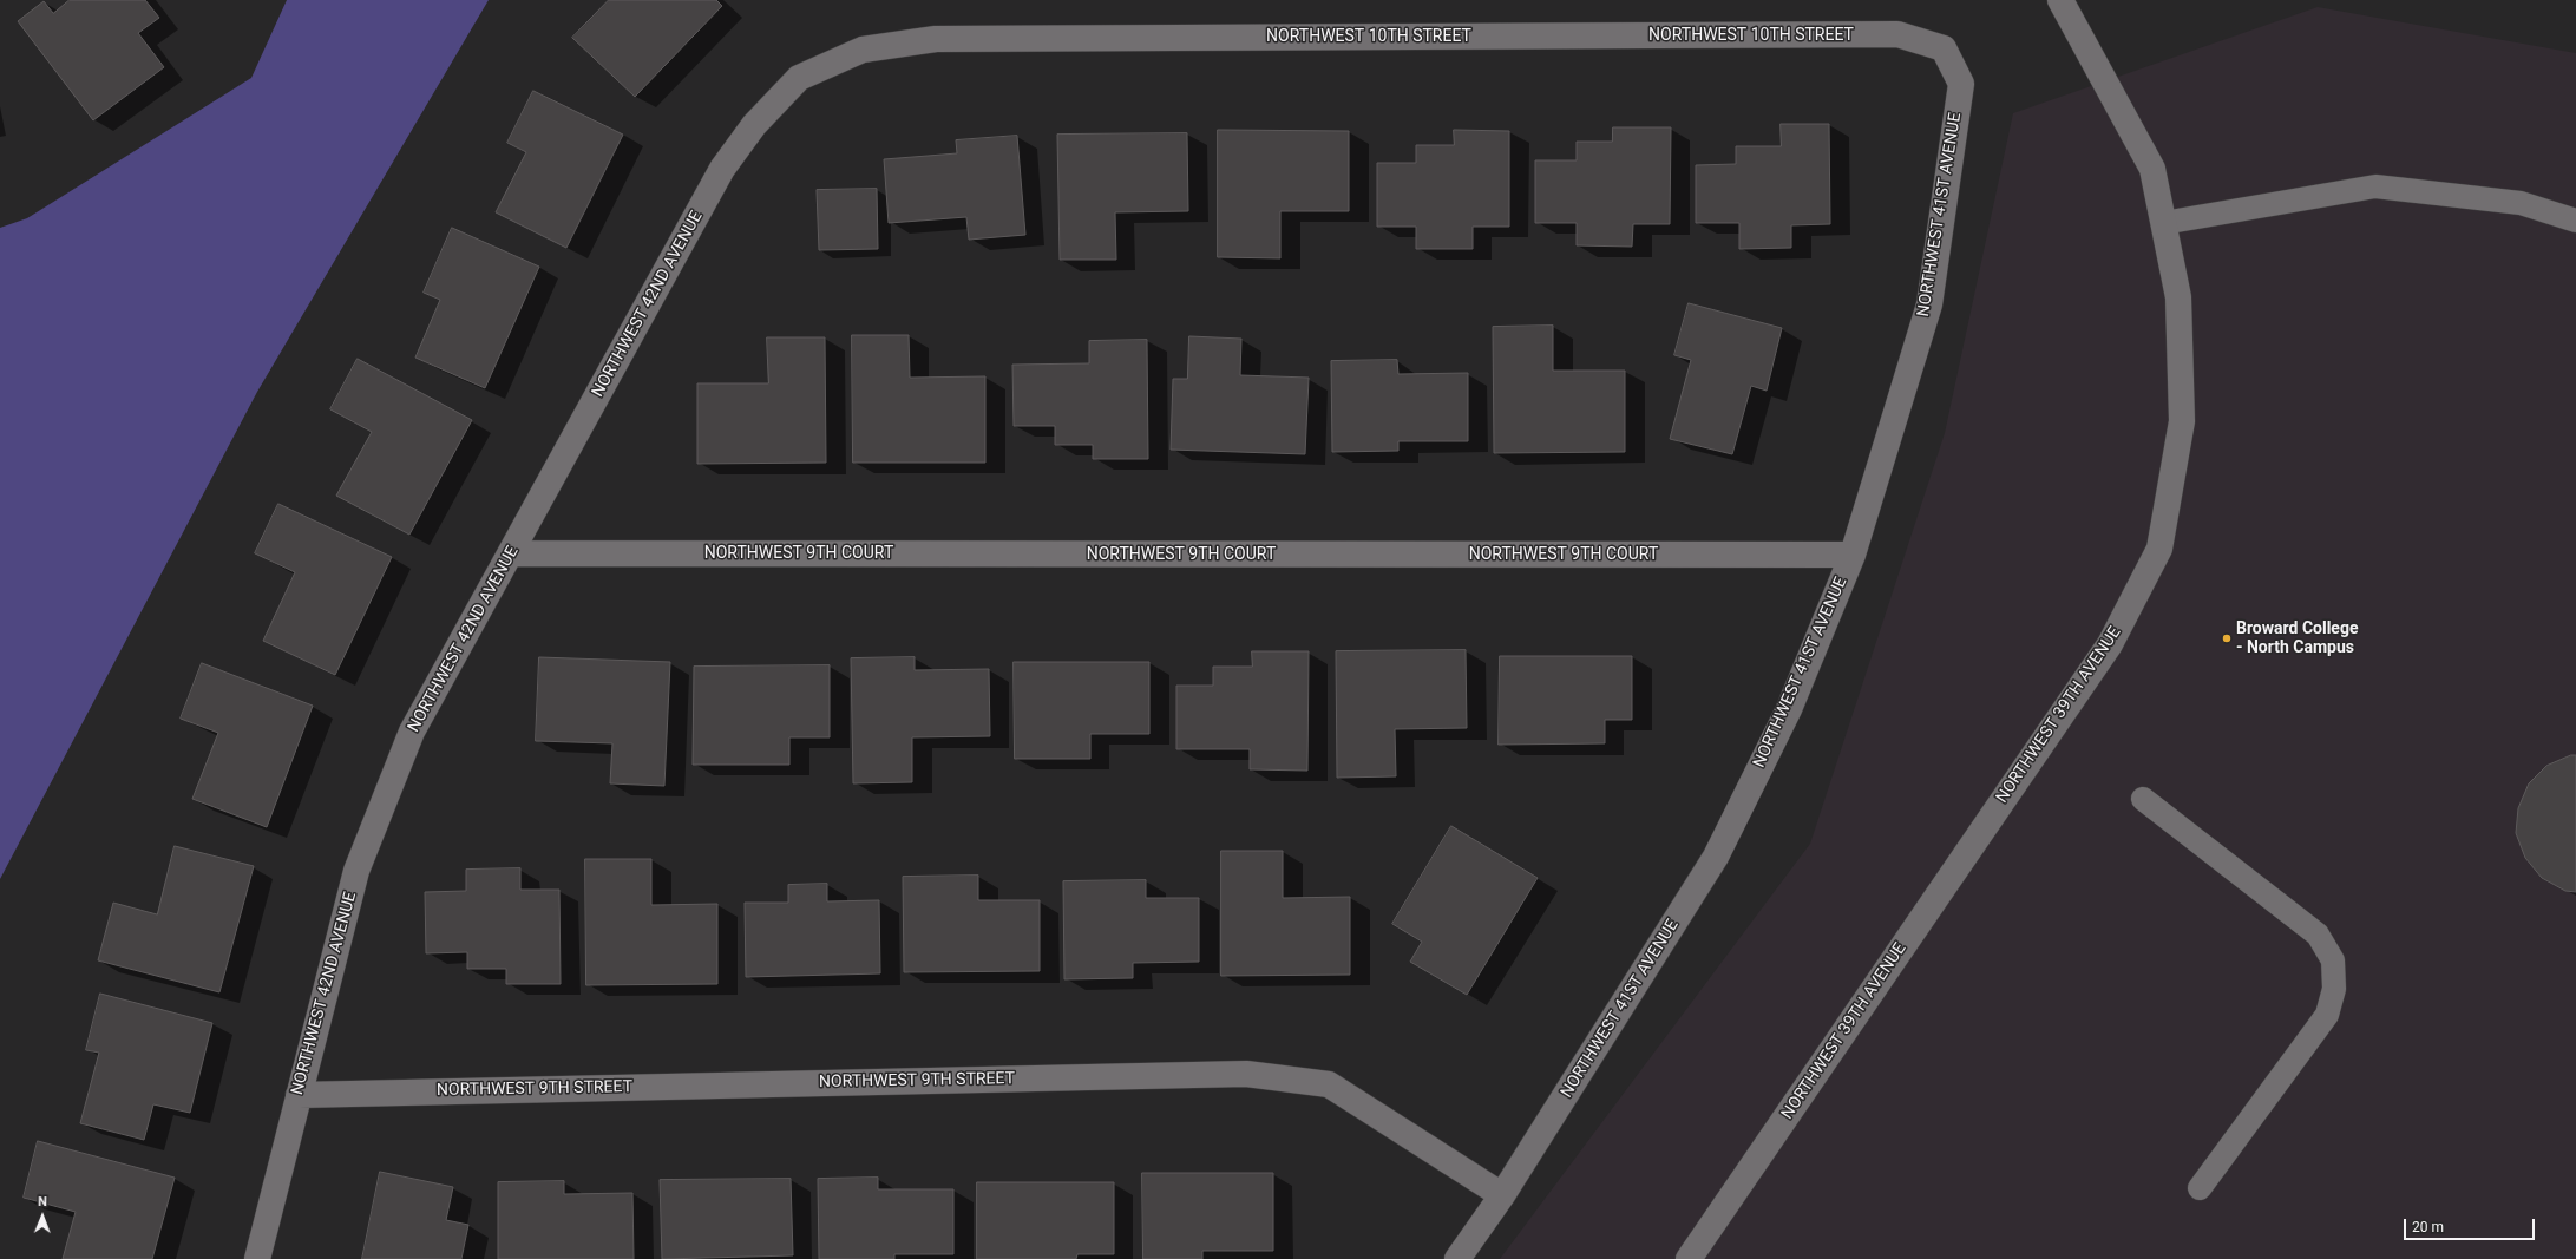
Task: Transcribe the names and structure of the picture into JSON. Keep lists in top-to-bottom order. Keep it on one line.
{"streets":{"street":["NORTHWEST 10TH STREET","NORTHWEST 41ST AVENUE","NORTHWEST 42ND AVENUE","NORTHWEST 9TH COURT","NORTHWEST 39TH AVENUE","NORTHWEST 9TH STREET"]},"crossings":[["NORTHWEST 10TH STREET","NORTHWEST 41ST AVENUE"],["NORTHWEST 10TH STREET","NORTHWEST 42ND AVENUE"],["NORTHWEST 41ST AVENUE","NORTHWEST 9TH COURT"],["NORTHWEST 41ST AVENUE","NORTHWEST 9TH STREET"],["NORTHWEST 42ND AVENUE","NORTHWEST 9TH COURT"],["NORTHWEST 42ND AVENUE","NORTHWEST 9TH STREET"]],"places":["Broward College - North Campus"],"scale_bar":"20 m","north":"top"}
